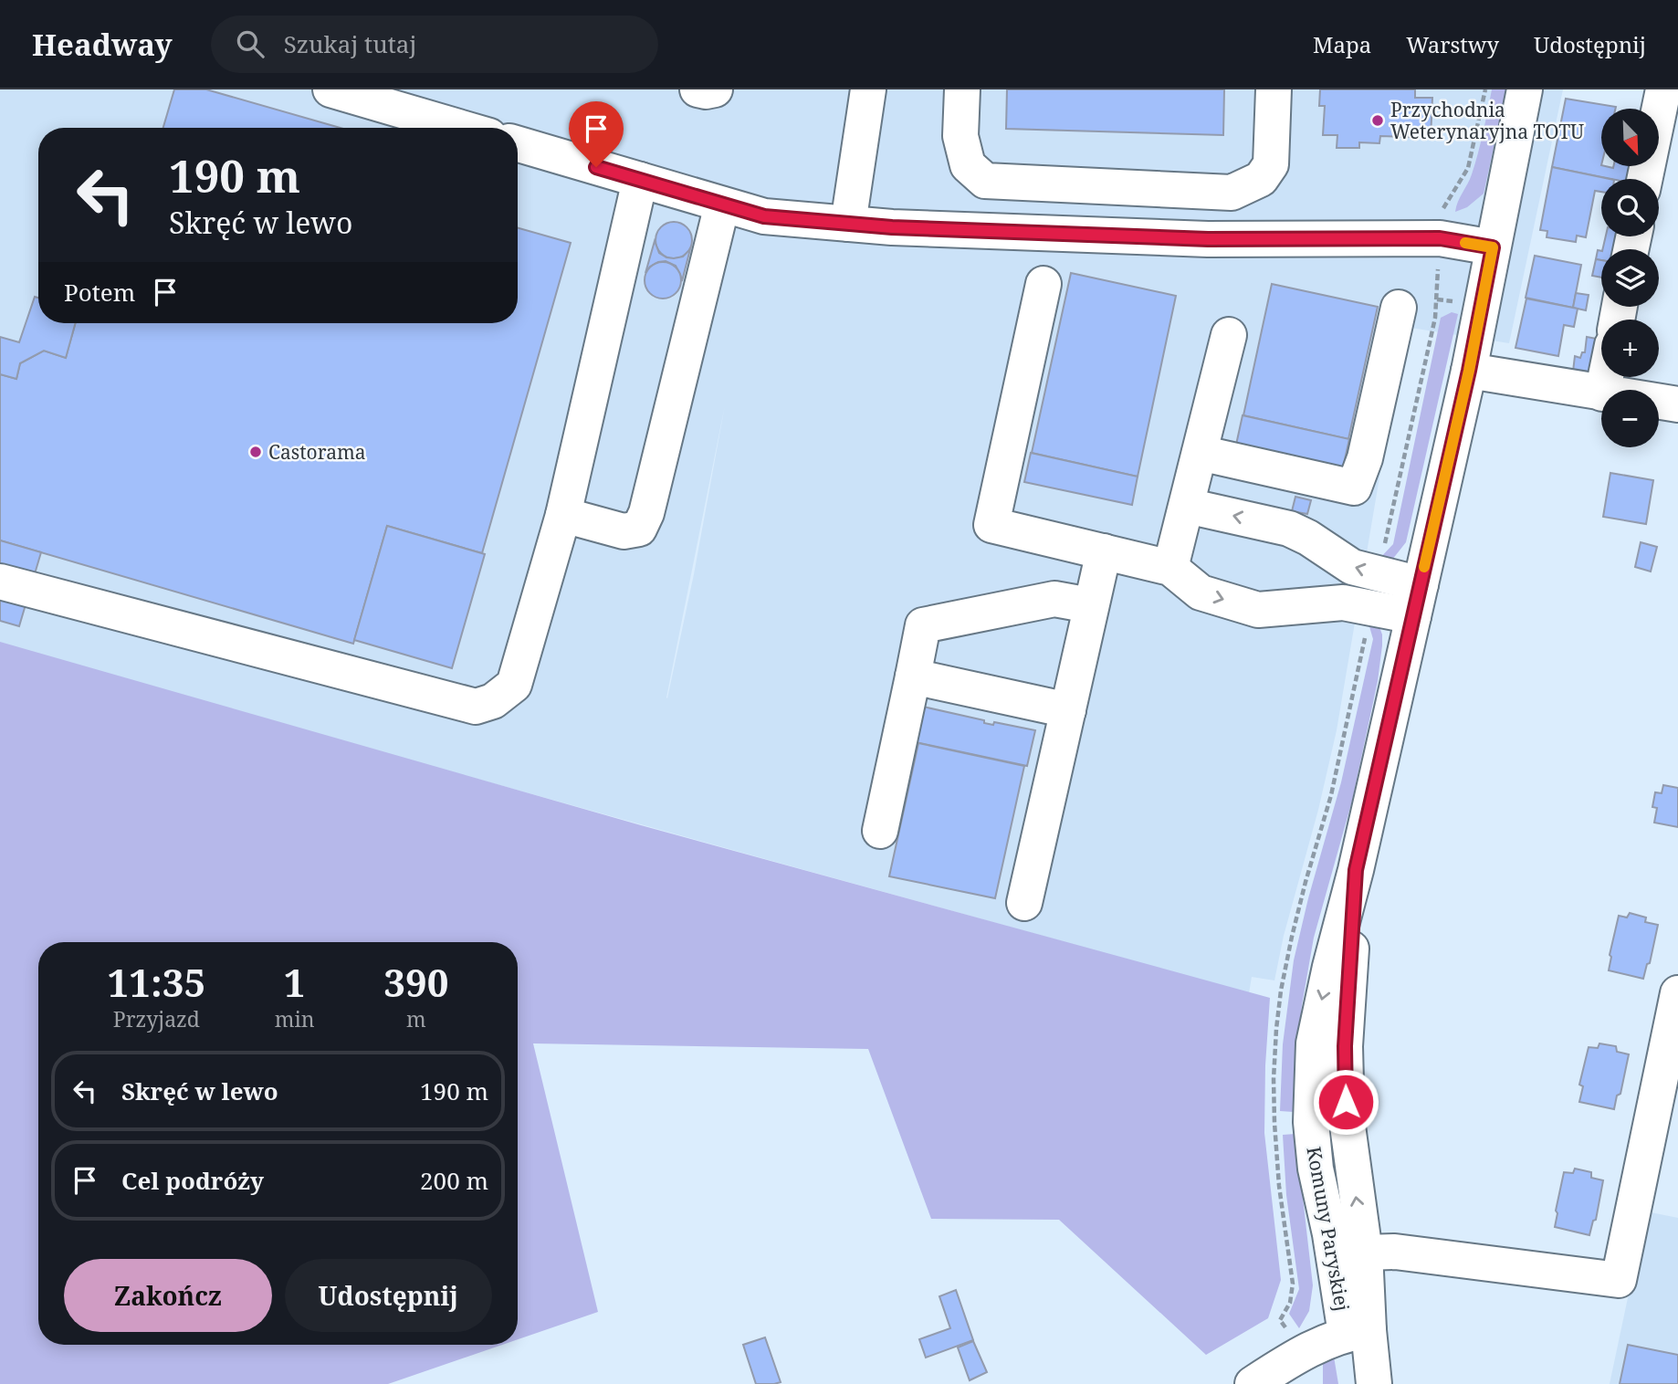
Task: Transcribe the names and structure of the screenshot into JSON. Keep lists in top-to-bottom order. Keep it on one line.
{"streets":{"street":["Komuny Paryskiej"]},"places":["Przychodnia Weterynaryjna TOTU","Castorama"],"north":"bottom right","page":{"header":"Headway","search":"Szukaj tutaj","nav":["Mapa","Warstwy","Udostępnij"],"map_buttons":["+","−"],"turn":["190 m","Skręć w lewo"],"then":"Potem","eta":["11:35","Przyjazd","1","min","390","m"],"list":[{"name":"Skręć w lewo","value":"190 m"},{"name":"Cel podróży","value":"200 m"}],"buttons":["Zakończ","Udostępnij"]}}
